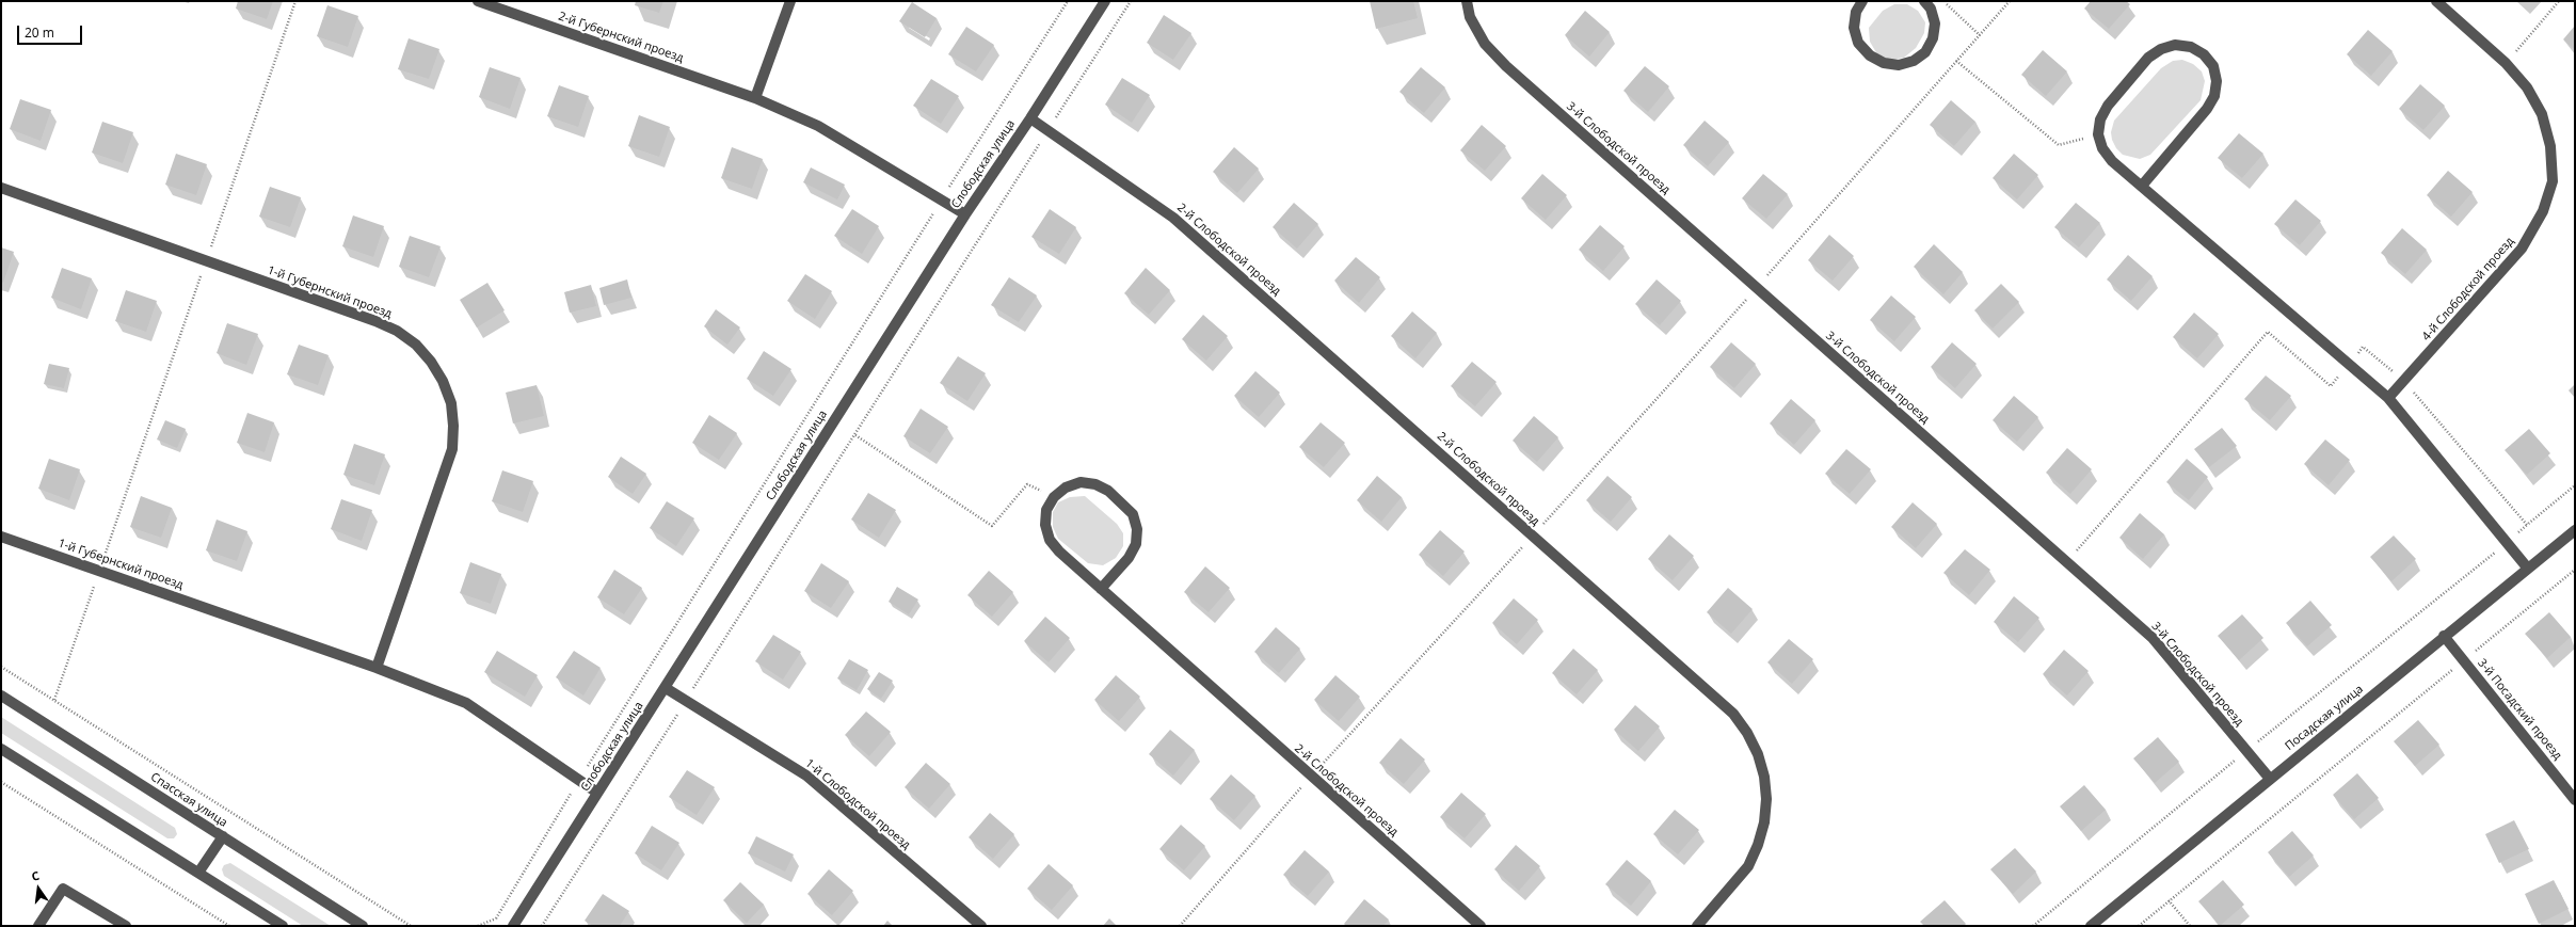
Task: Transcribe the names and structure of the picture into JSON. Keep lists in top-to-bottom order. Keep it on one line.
{"streets":{"street":["2-й Губернский проезд","3-й Слободской проезд","Слободская улица","2-й Слободской проезд","4-й Слободской проезд","1-й Губернский проезд","3-й Посадский проезд","Посадская улица","Спасская улица","1-й Слободской проезд"]},"crossings":[["2-й Губернский проезд","Слободская улица"],["3-й Слободской проезд","Посадская улица"],["Слободская улица","2-й Слободской проезд"],["Слободская улица","1-й Губернский проезд"],["Слободская улица","1-й Слободской проезд"],["3-й Посадский проезд","Посадская улица"]],"scale_bar":"20 m","north":"top"}
